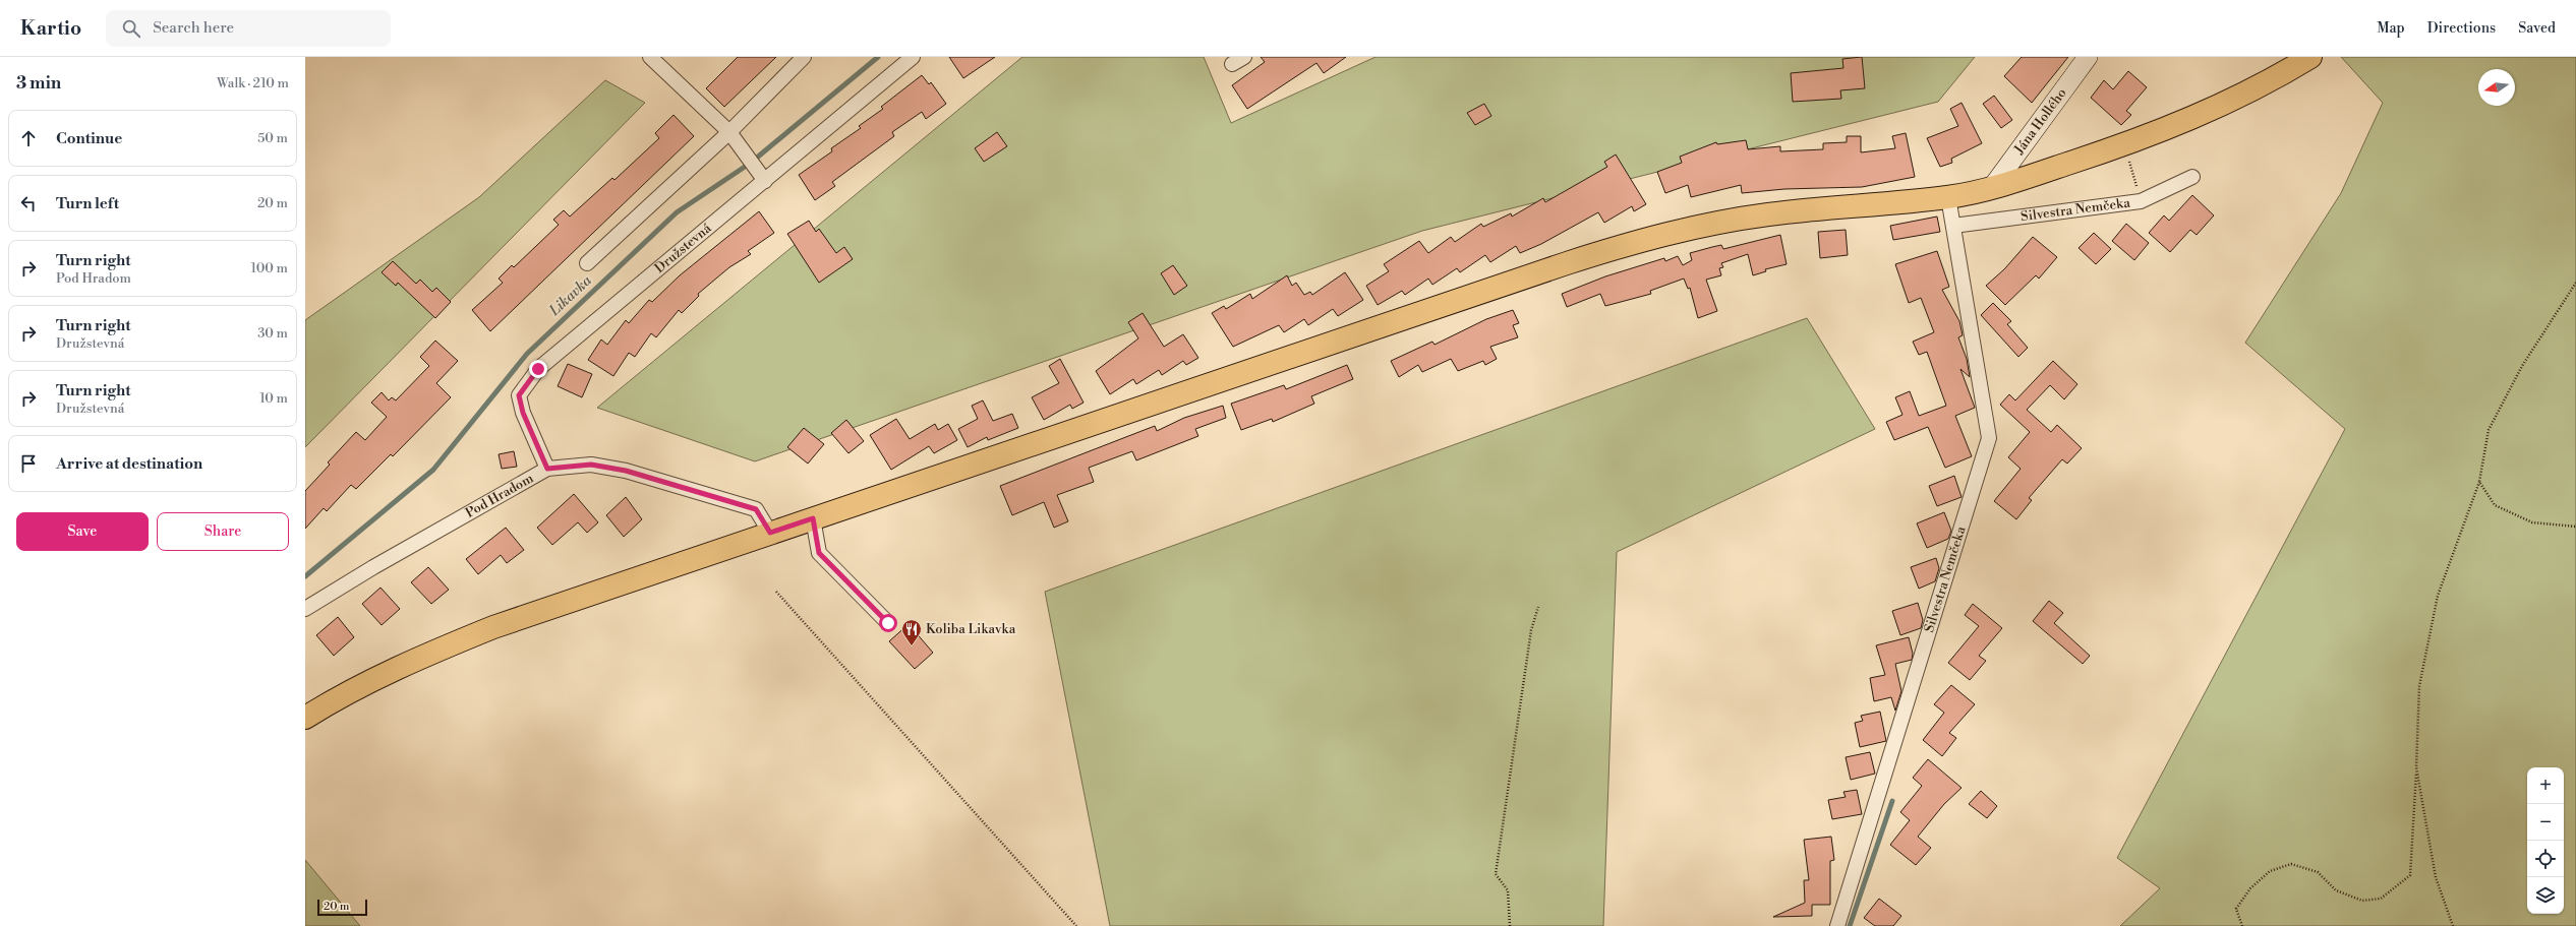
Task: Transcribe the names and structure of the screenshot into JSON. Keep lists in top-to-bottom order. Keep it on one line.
{"streets":{"street":["Jána Hollého","Silvestra Nemčeka","Družstevná","Pod Hradom"]},"crossings":[["Družstevná","Pod Hradom"]],"water":["Likavka"],"places":{"restaurant":["Koliba Likavka"]},"scale_bar":"20 m","north":"left","page":{"header":"Kartio","search":"Search here","nav":["Map","Directions","Saved"],"heading":["3 min","Walk · 210 m"],"list":[["Continue","50 m"],["Turn left","20 m"],["Turn right","Pod Hradom","100 m"],["Turn right","Družstevná","30 m"],["Turn right","Družstevná","10 m"],"Arrive at destination"],"buttons":["Save","Share"],"map_buttons":["+","−"],"scale":"20 m"}}
